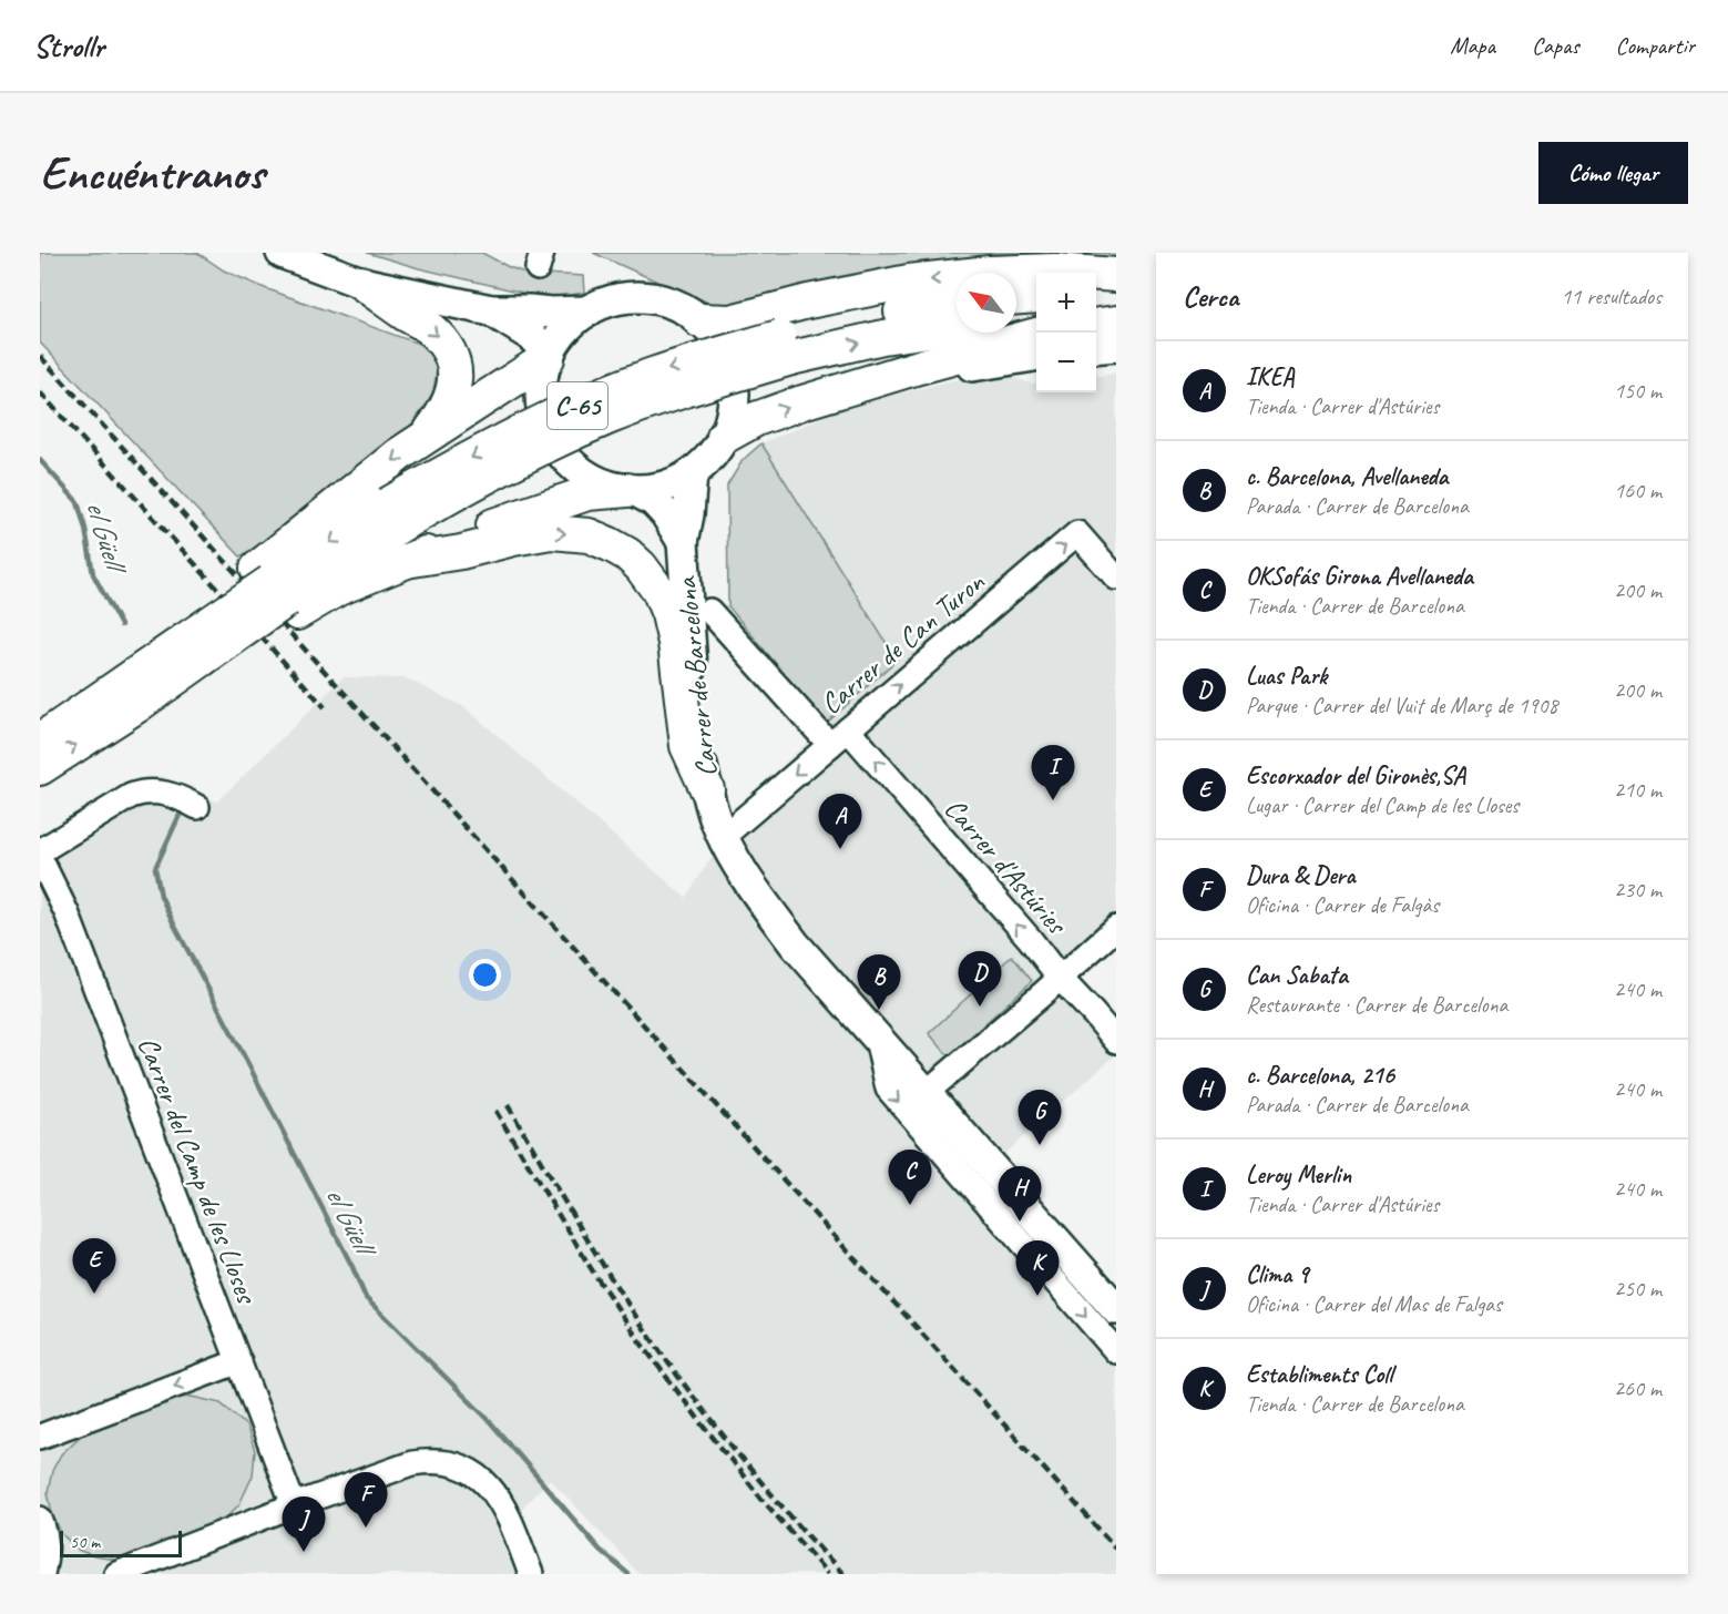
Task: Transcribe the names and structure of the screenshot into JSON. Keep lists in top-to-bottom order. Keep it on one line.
{"streets":{"highway":["C-65"],"main road":["Carrer de Barcelona"],"street":["Carrer de Can Turon","Carrer d'Astúries","Carrer del Camp de les Lloses"]},"crossings":[["Carrer de Can Turon","Carrer de Barcelona"],["Carrer de Can Turon","Carrer d'Astúries"]],"one_way":["Carrer d'Astúries"],"water":["el Güell"],"scale_bar":"50 m","north":"top left","page":{"header":"Strollr","nav":["Mapa","Capas","Compartir"],"buttons":"Cómo llegar","title":"Encuéntranos","heading":["Cerca","11 resultados"],"map_buttons":["+","−"],"list":[{"mark":"A","name":"IKEA","note":"Tienda · Carrer d'Astúries","value":"150 m"},{"mark":"B","name":"c. Barcelona, Avellaneda","note":"Parada · Carrer de Barcelona","value":"160 m"},{"mark":"C","name":"OKSofás Girona Avellaneda","note":"Tienda · Carrer de Barcelona","value":"200 m"},{"mark":"D","name":"Luas Park","note":"Parque · Carrer del Vuit de Març de 1908","value":"200 m"},{"mark":"E","name":"Escorxador del Gironès,SA","note":"Lugar · Carrer del Camp de les Lloses","value":"210 m"},{"mark":"F","name":"Dura & Dera","note":"Oficina · Carrer de Falgàs","value":"230 m"},{"mark":"G","name":"Can Sabata","note":"Restaurante · Carrer de Barcelona","value":"240 m"},{"mark":"H","name":"c. Barcelona, 216","note":"Parada · Carrer de Barcelona","value":"240 m"},{"mark":"I","name":"Leroy Merlin","note":"Tienda · Carrer d'Astúries","value":"240 m"},{"mark":"J","name":"Clima 9","note":"Oficina · Carrer del Mas de Falgas","value":"250 m"},{"mark":"K","name":"Establiments Coll","note":"Tienda · Carrer de Barcelona","value":"260 m"}],"pins":["I","A","D","B","G","C","H","E","K","F","J"],"scale":"50 m"}}
